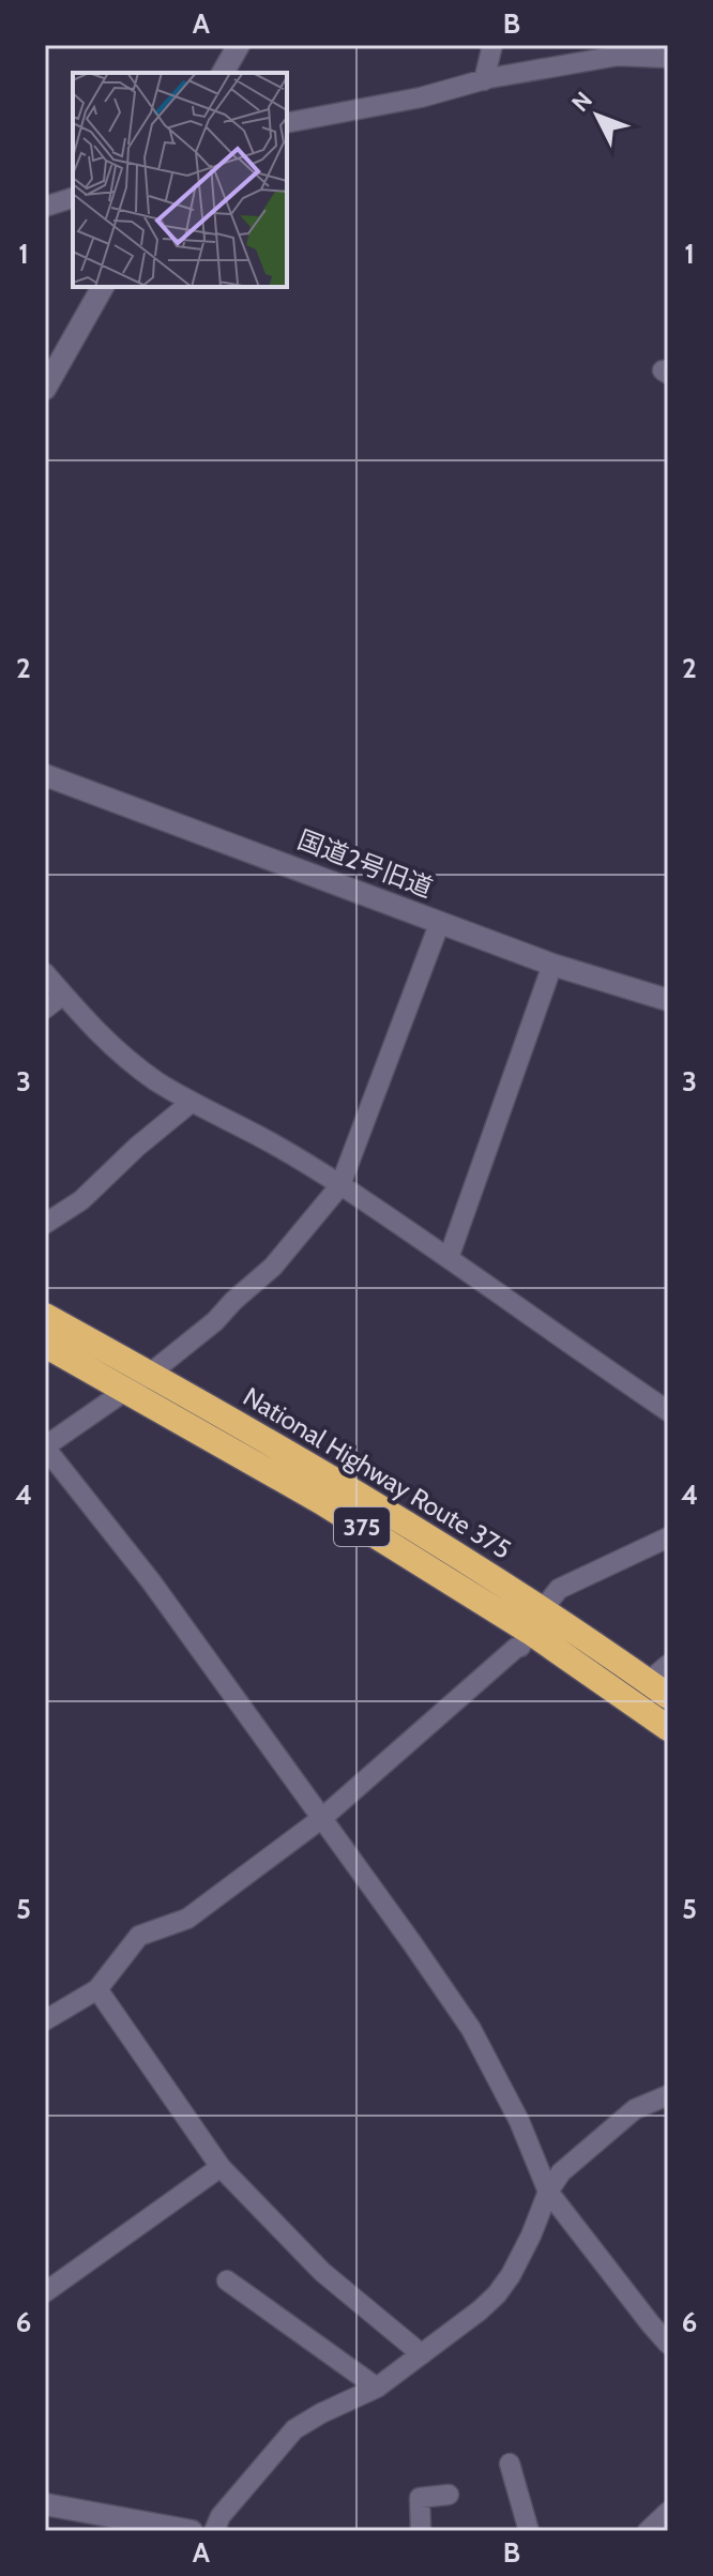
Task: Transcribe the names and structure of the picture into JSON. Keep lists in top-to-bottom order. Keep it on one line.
{"streets":{"highway":["National Highway Route 375","375"],"street":["国道2号旧道"]},"north":"top left","grid":{"columns":["A","B"],"rows":["1","2","3","4","5","6"]}}
